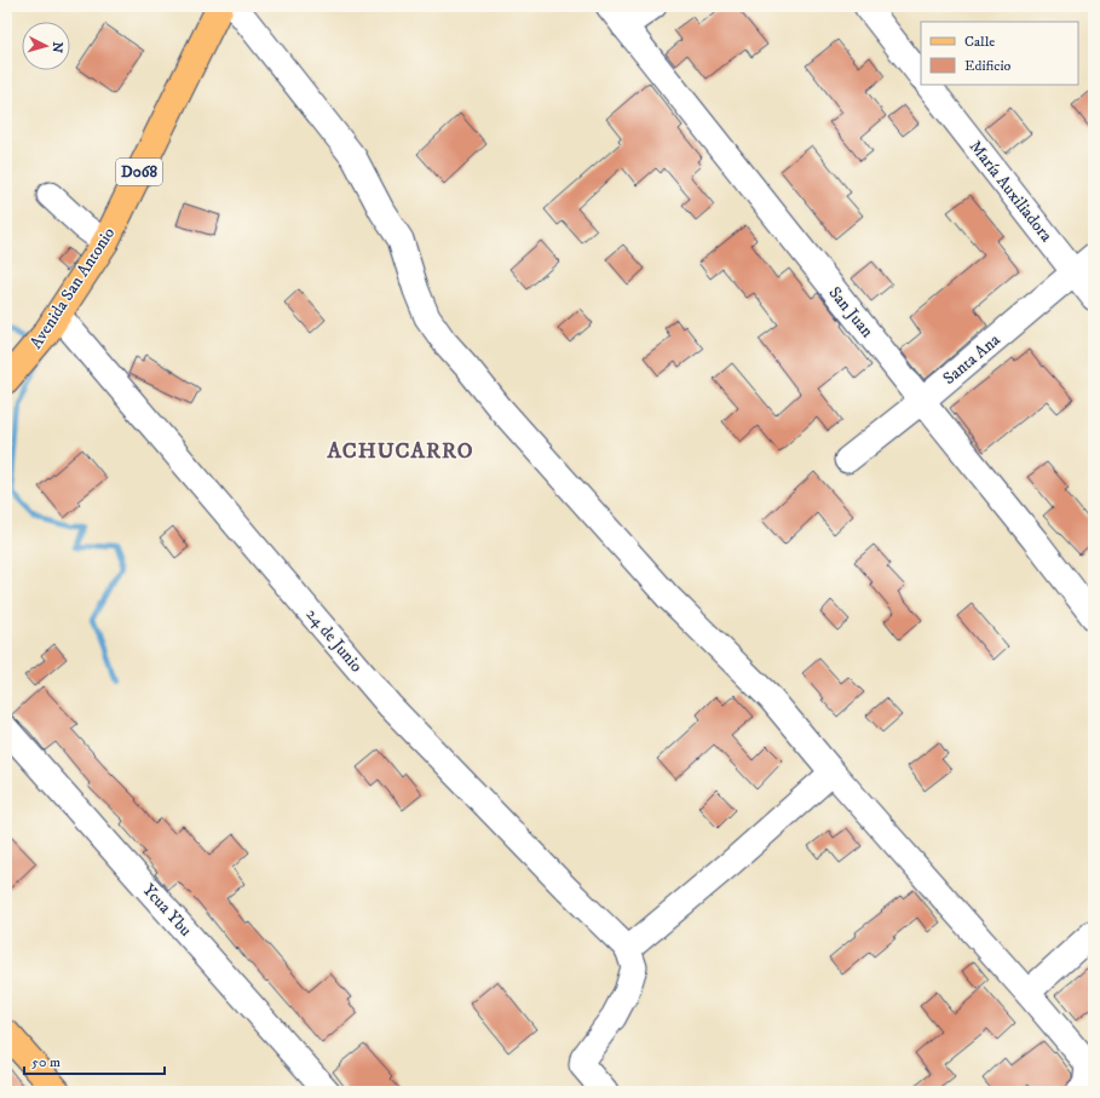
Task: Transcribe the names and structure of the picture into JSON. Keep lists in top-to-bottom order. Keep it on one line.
{"streets":{"main road":["D068","Avenida San Antonio"],"street":["María Auxiliadora","San Juan","Santa Ana","24 de Junio","Ycua Ybu"]},"crossings":[["María Auxiliadora","Santa Ana"],["Avenida San Antonio","24 de Junio"],["San Juan","Santa Ana"]],"districts":["ACHUCARRO"],"legend":["Calle","Edificio"],"scale_bar":"50 m","north":"right"}
